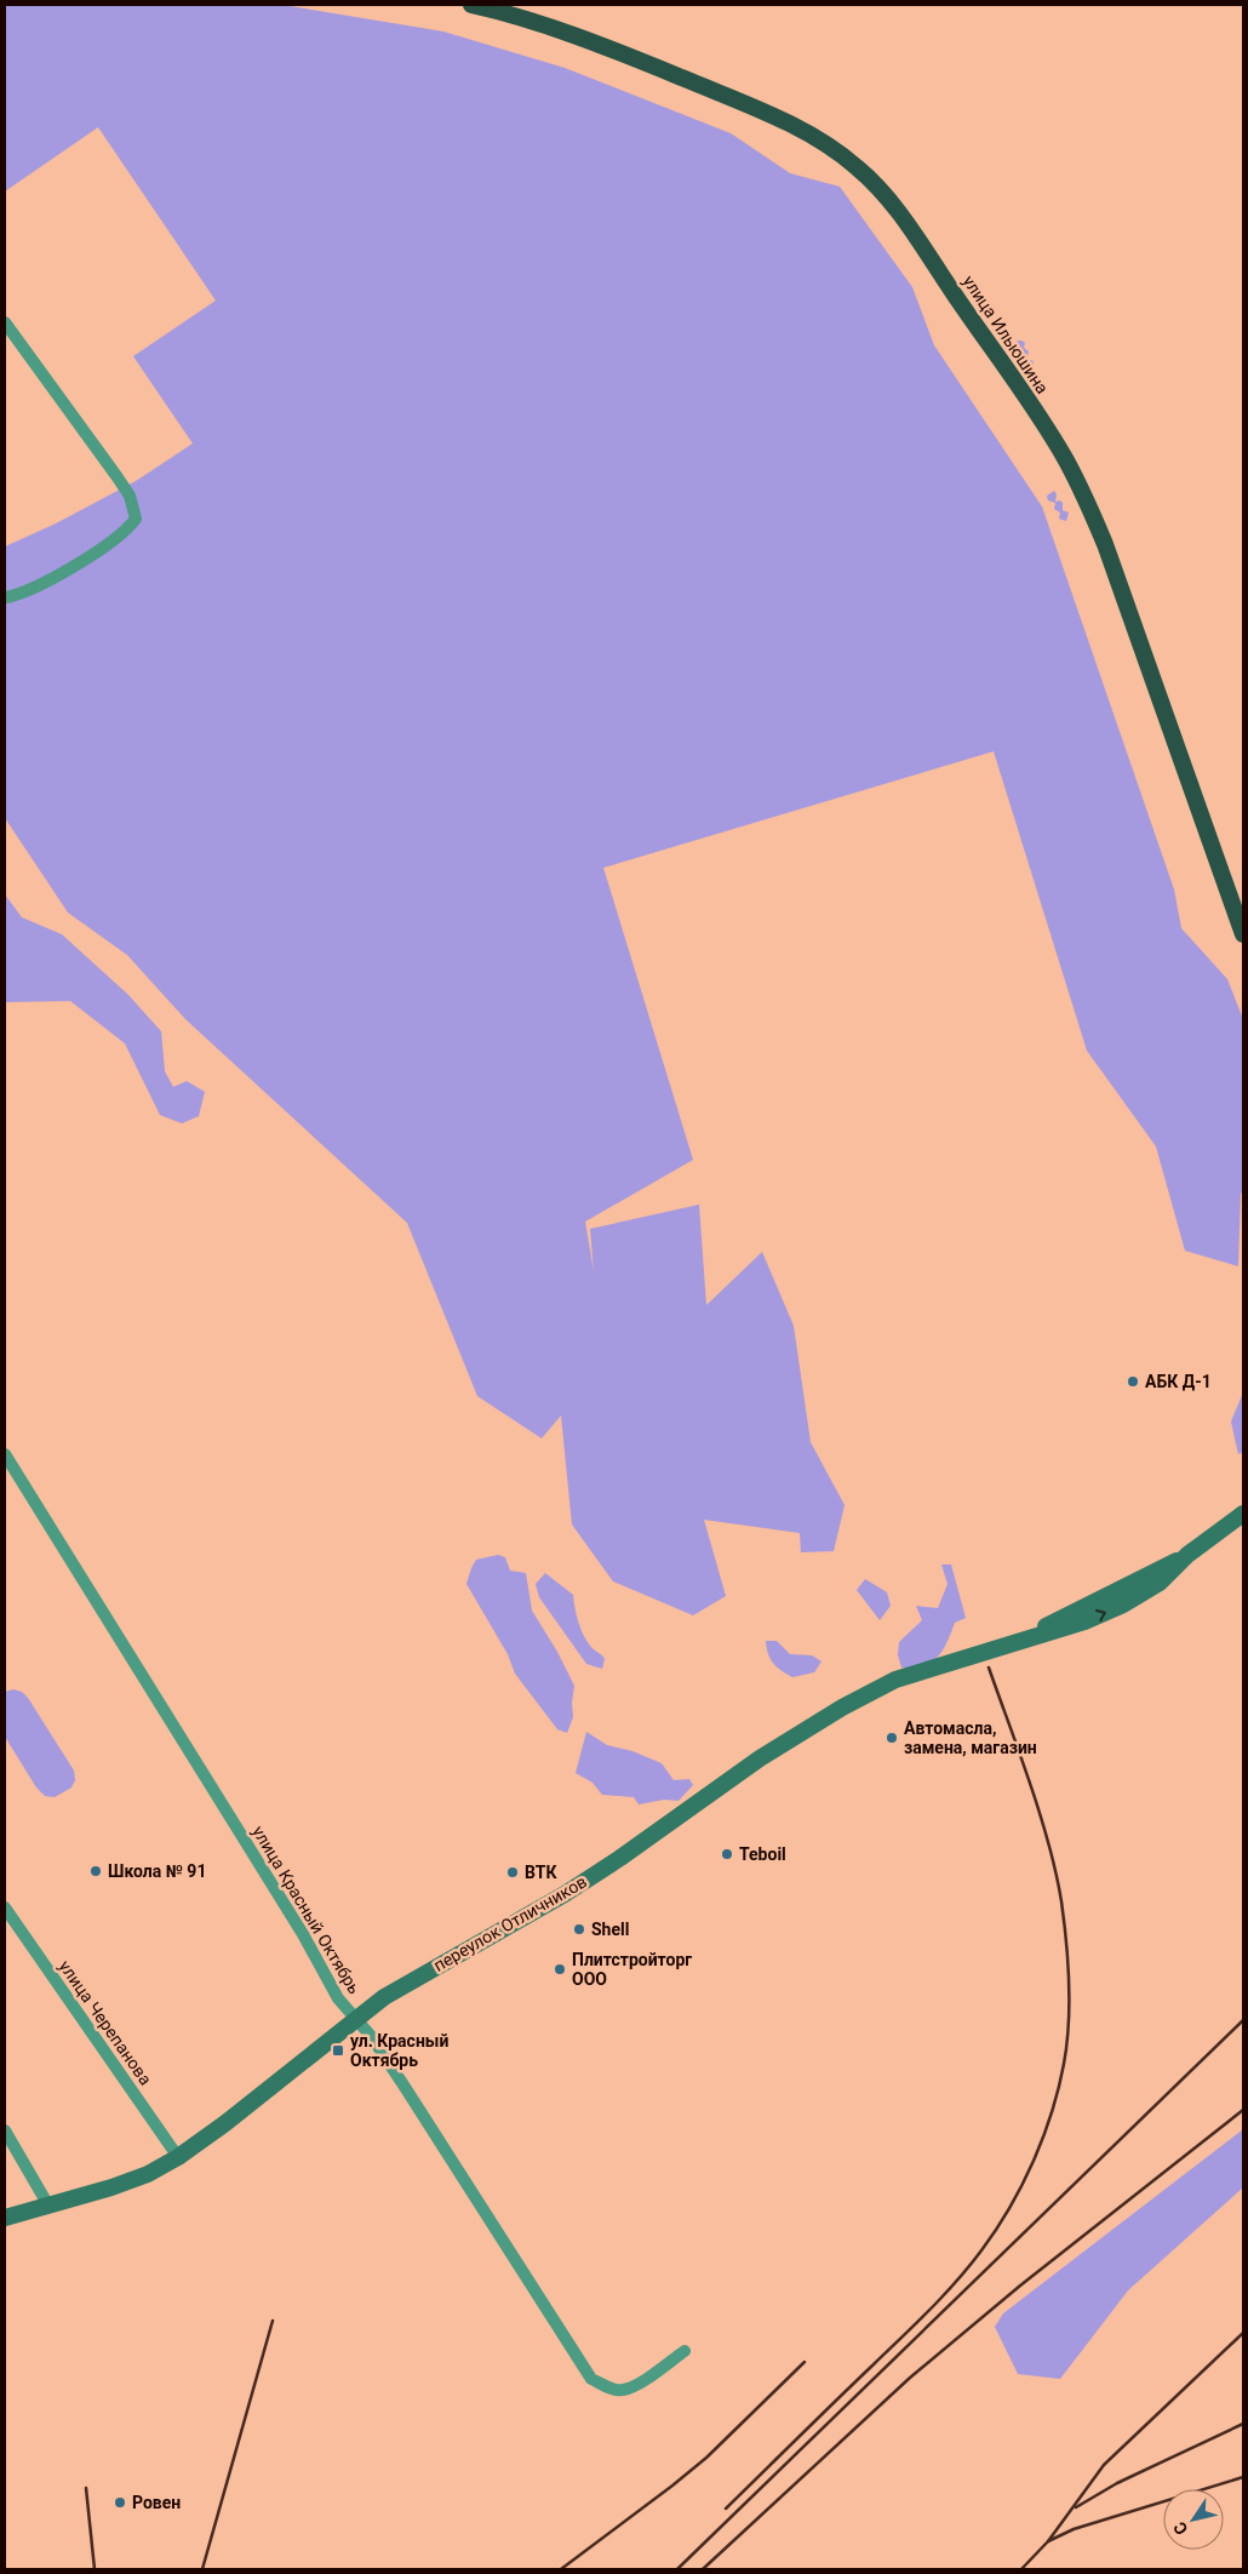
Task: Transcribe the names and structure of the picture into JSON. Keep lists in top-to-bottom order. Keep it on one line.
{"streets":{"highway":["улица Ильюшина"],"main road":["переулок Отличников"],"street":["улица Красный Октябрь","улица Черепанова"]},"crossings":[["улица Красный Октябрь","переулок Отличников"],["переулок Отличников","улица Черепанова"]],"places":{"other":["АБК Д-1","Автомасла, замена, магазин","Teboil","Школа № 91","ВТК","Shell","Плитстройторг ООО","Ровен"],"transit":["ул. Красный Октябрь"]},"north":"bottom left"}
